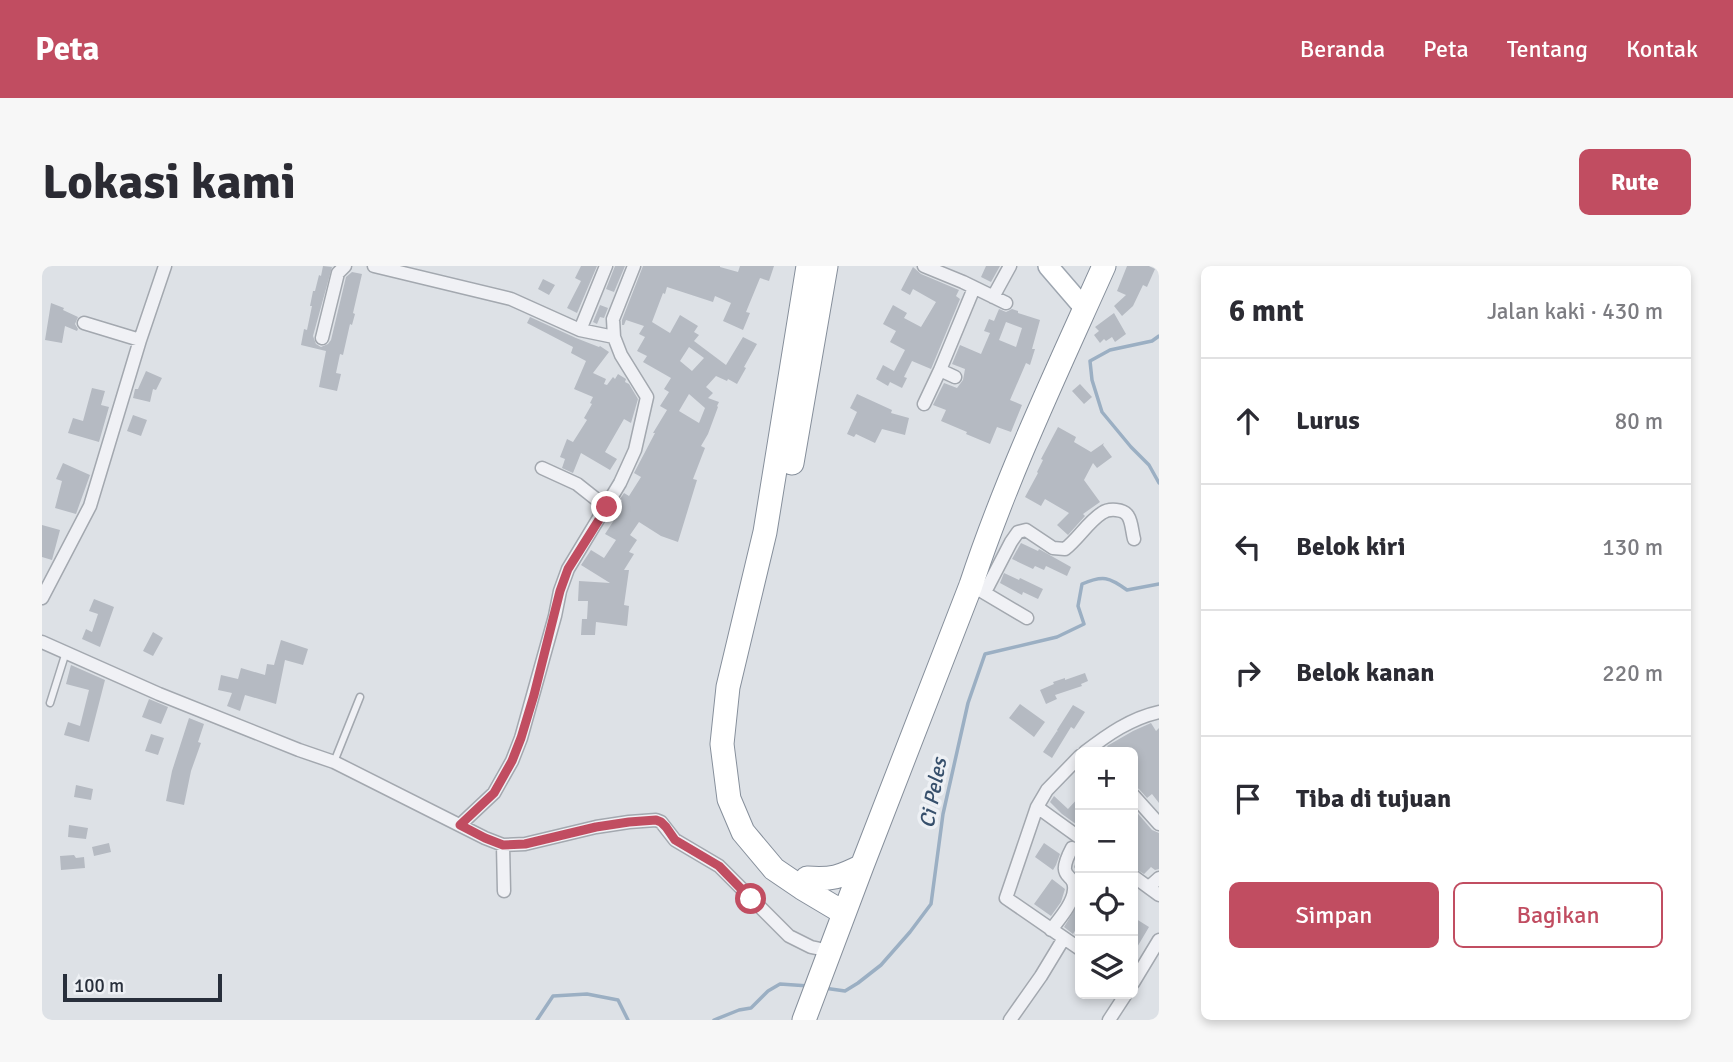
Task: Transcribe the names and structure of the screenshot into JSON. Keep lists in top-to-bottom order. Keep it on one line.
{"water":["Ci Peles"],"scale_bar":"100 m","page":{"header":"Peta","nav":["Beranda","Peta","Tentang","Kontak"],"buttons":["Rute",["Simpan","Bagikan"]],"title":"Lokasi kami","heading":["6 mnt","Jalan kaki · 430 m"],"list":[["Lurus","80 m"],["Belok kiri","130 m"],["Belok kanan","220 m"],"Tiba di tujuan"],"map_buttons":["+","−"],"scale":"100 m"}}
